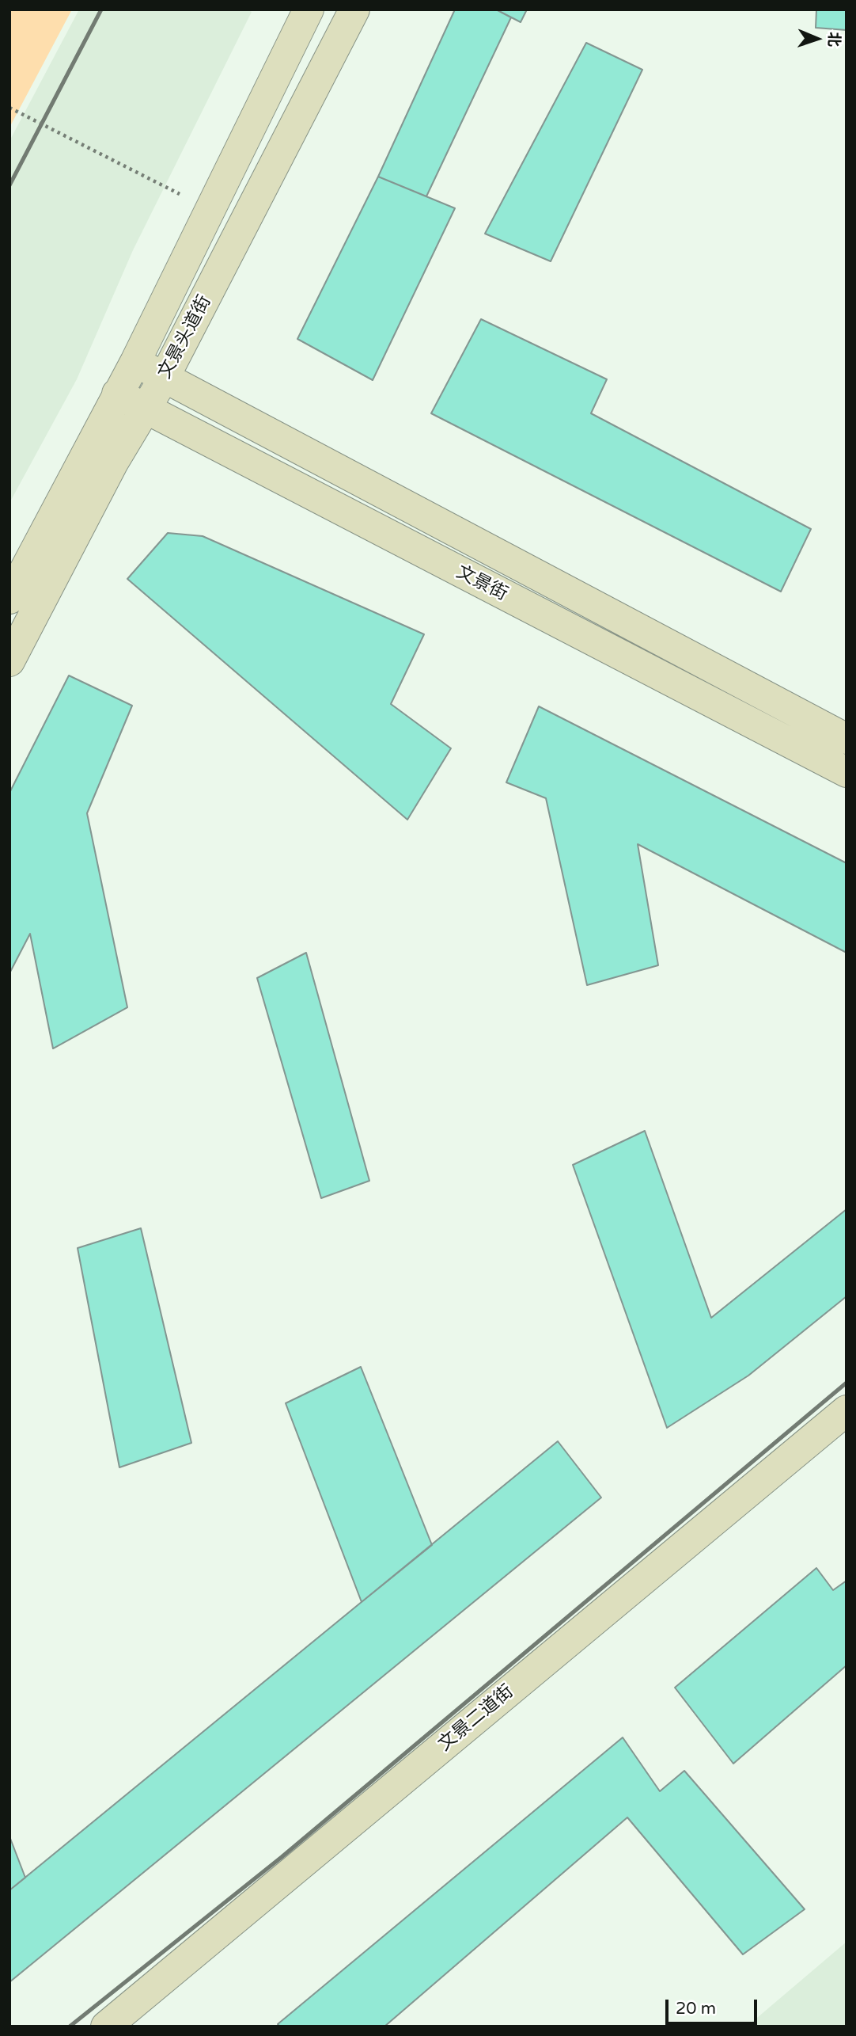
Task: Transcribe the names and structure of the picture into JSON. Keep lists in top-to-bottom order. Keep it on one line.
{"streets":{"main road":["文景头道街","文景街","文景二道街"]},"crossings":[["文景头道街","文景街"]],"scale_bar":"20 m","north":"right"}
